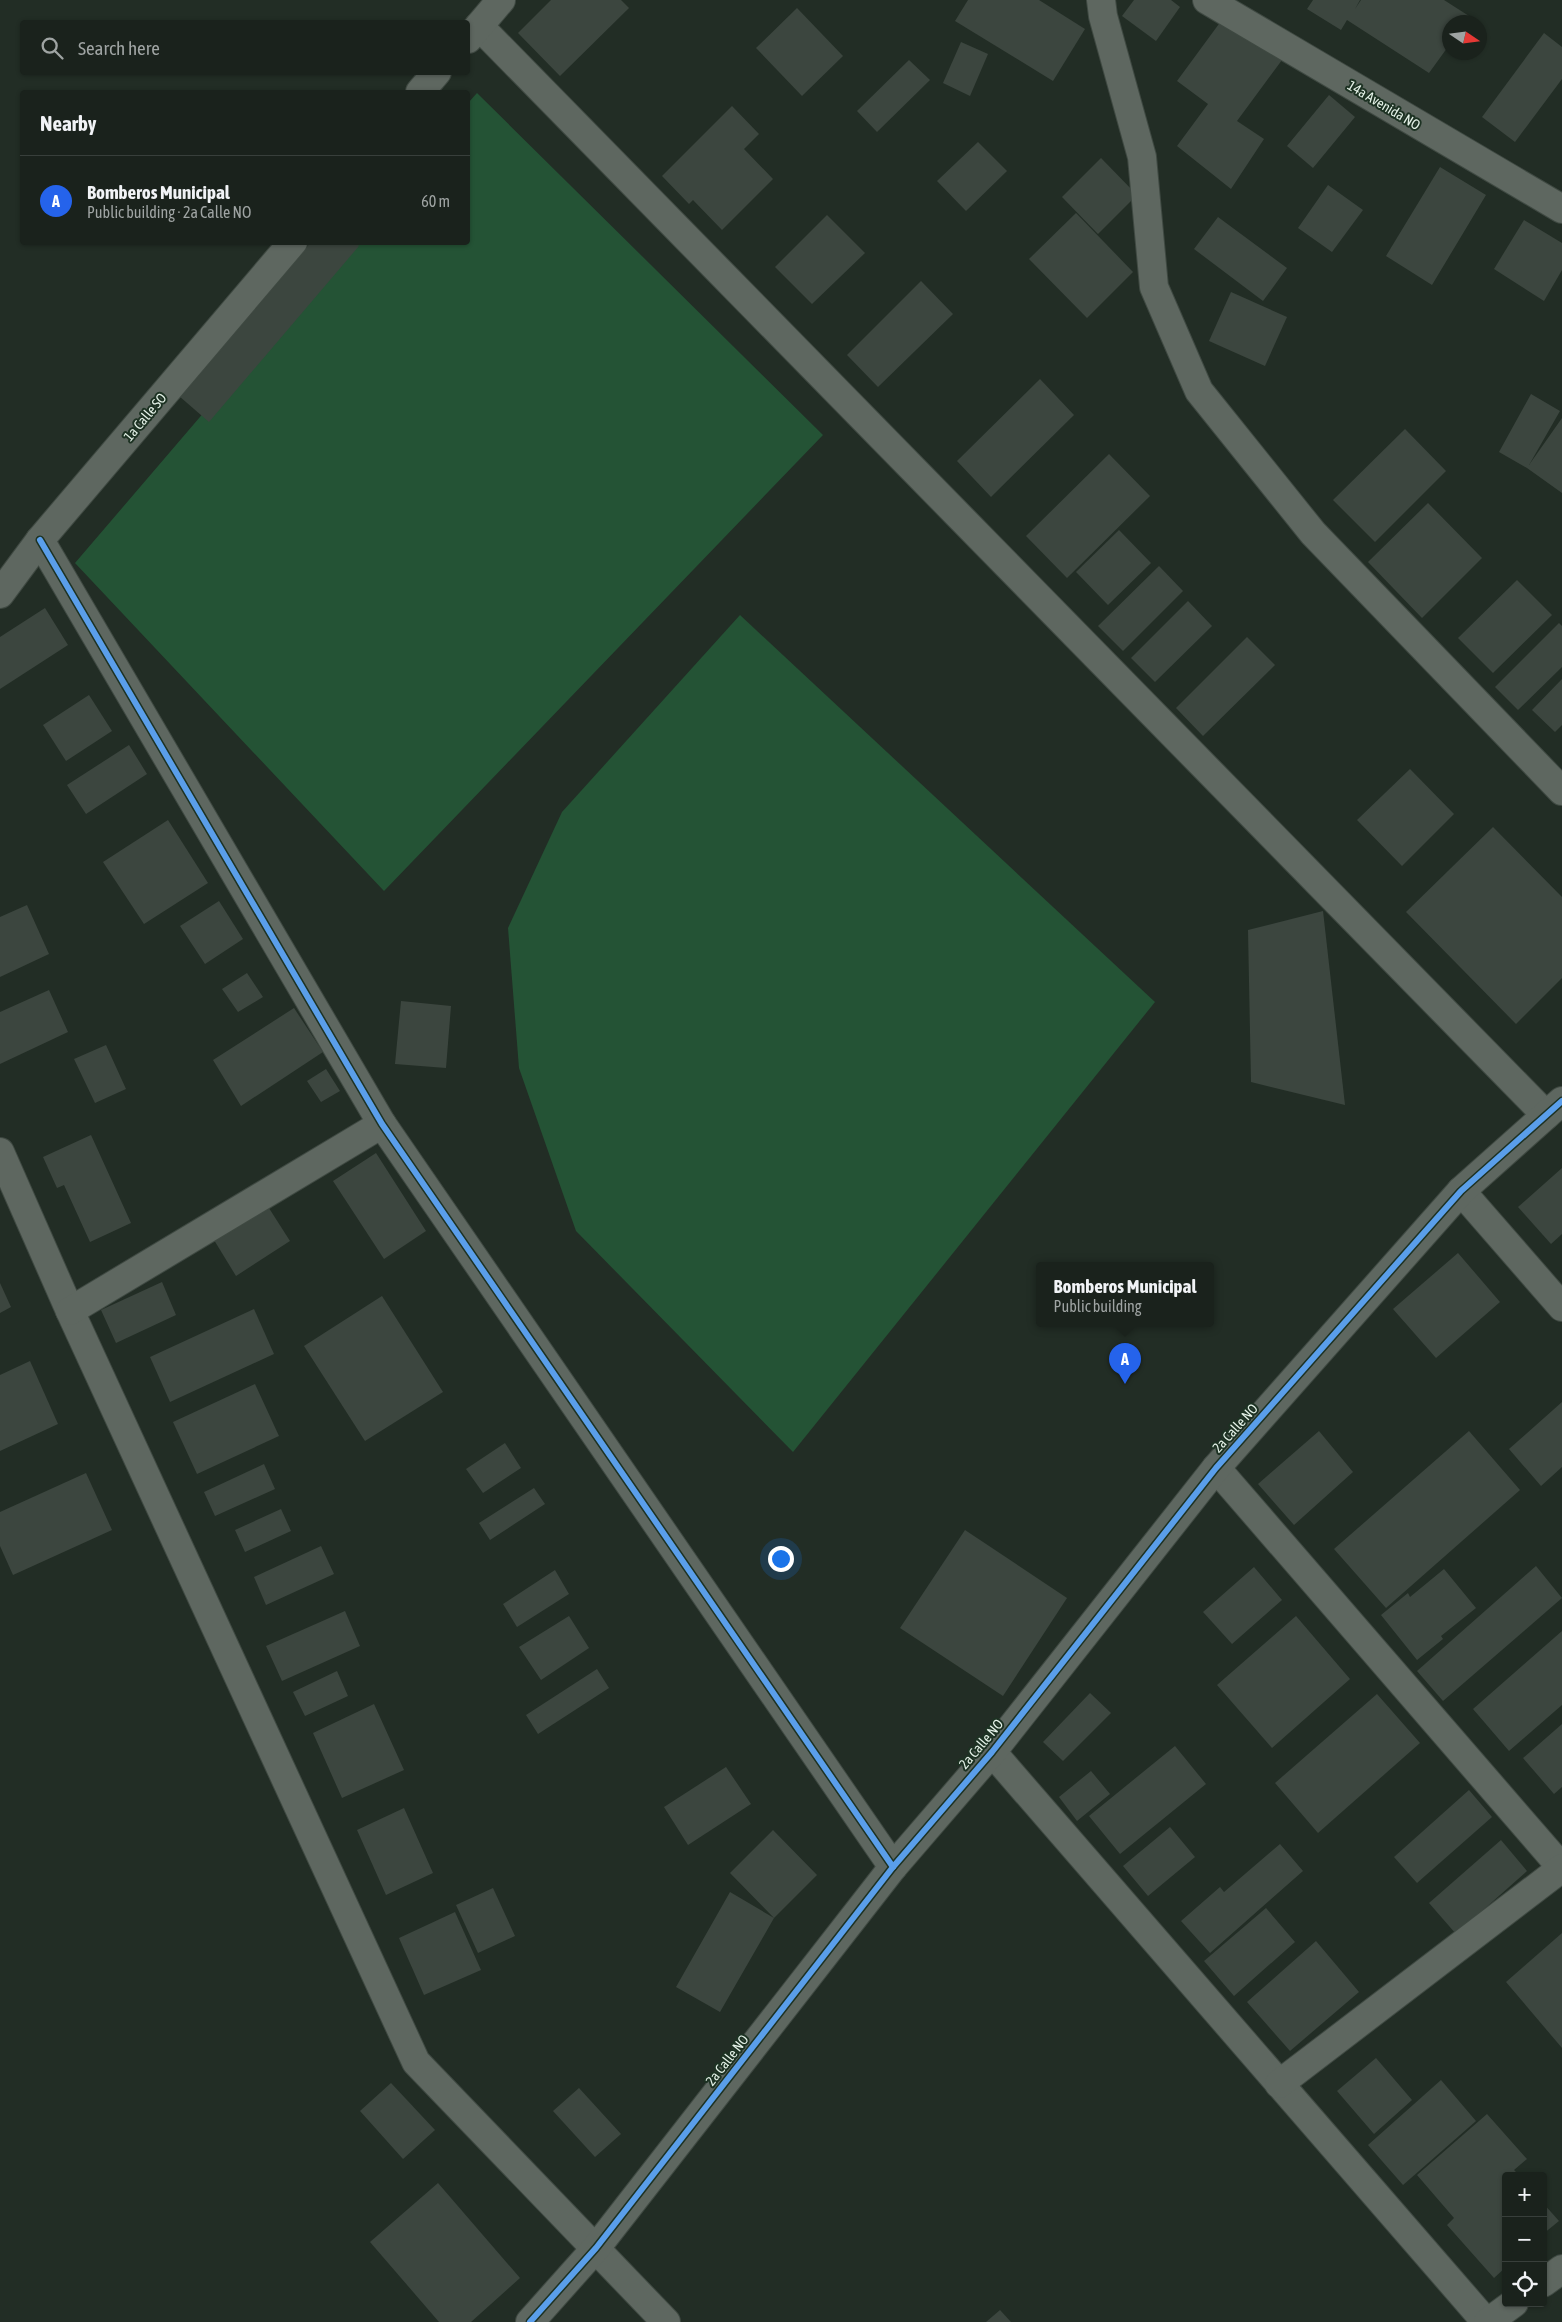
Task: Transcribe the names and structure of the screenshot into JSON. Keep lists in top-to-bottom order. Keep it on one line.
{"streets":{"street":["14a Avenida NO","1a Calle SO","2a Calle NO"]},"north":"right","page":{"search":"Search here","heading":"Nearby","list":[{"mark":"A","name":"Bomberos Municipal","note":"Public building · 2a Calle NO","value":"60 m"}],"popup":["Bomberos Municipal","Public building"],"pins":"A","map_buttons":["+","−"]}}
